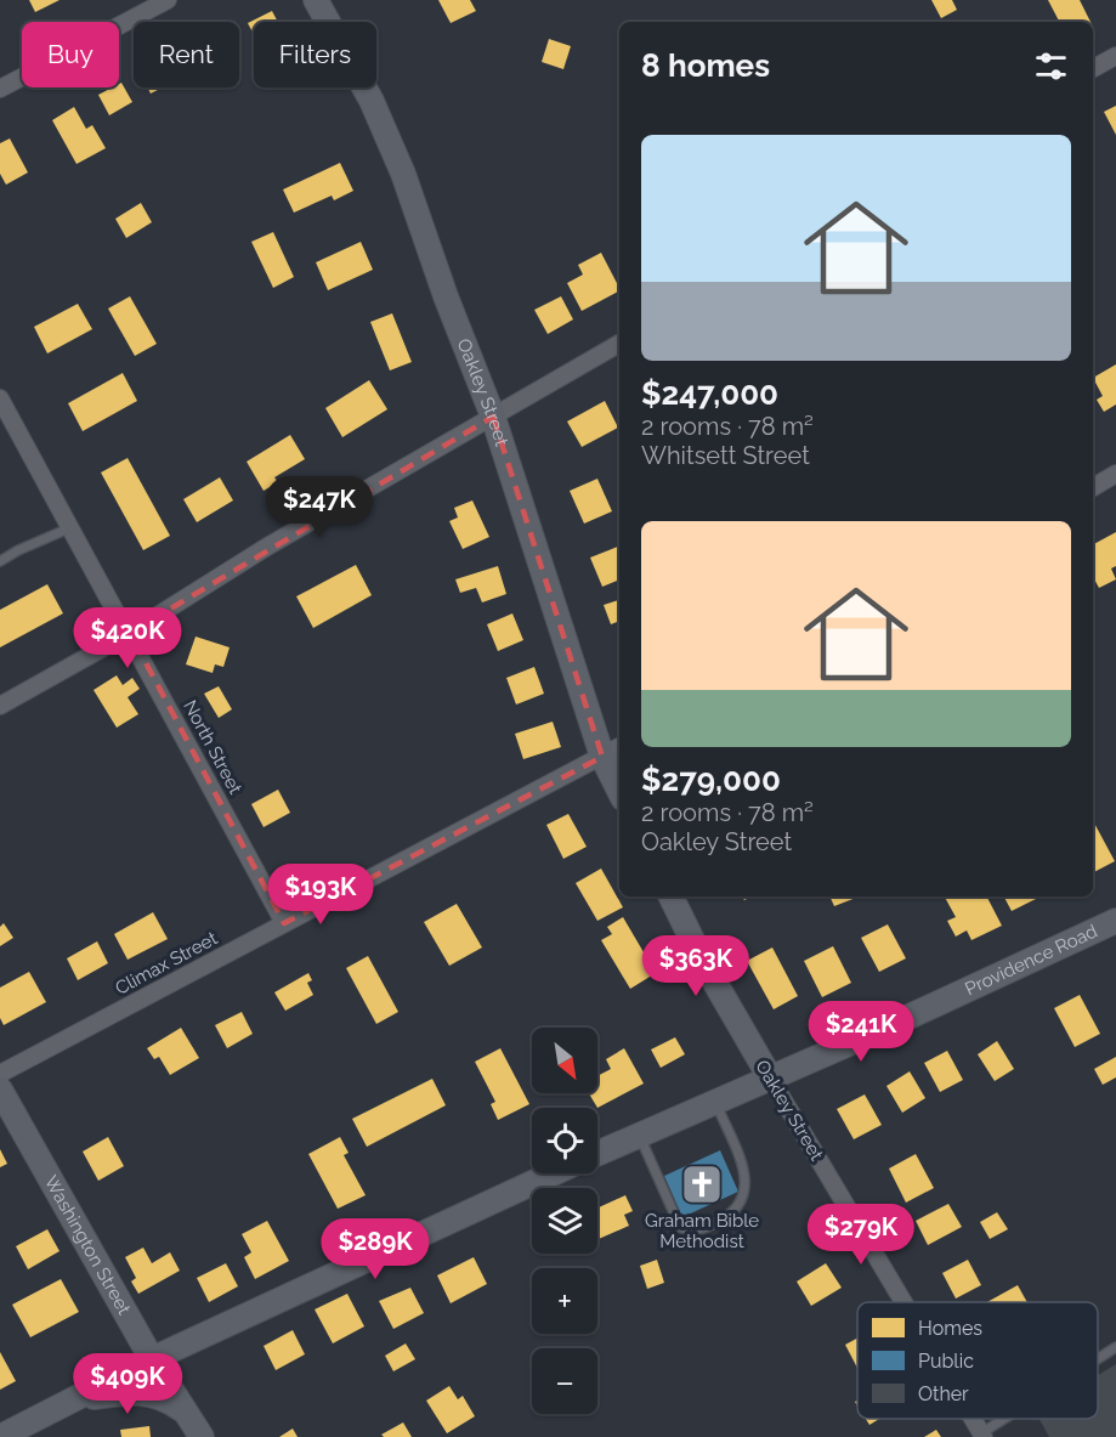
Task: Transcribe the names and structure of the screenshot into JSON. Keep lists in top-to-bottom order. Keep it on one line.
{"streets":{"street":["Oakley Street","North Street","Providence Road","Climax Street","Washington Street"]},"crossings":[["Oakley Street","Providence Road"],["Oakley Street","Climax Street"],["North Street","Climax Street"],["Providence Road","Washington Street"]],"places":{"church":["Graham Bible Methodist"]},"legend":["Homes","Public","Other"],"north":"bottom right","page":{"chip":["Buy","Rent","Filters"],"heading":"8 homes","list":[{"name":"$247,000","note":"2 rooms · 78 m² · Whitsett Street"},{"name":"$279,000","note":"2 rooms · 78 m² · Oakley Street"}],"price":["$247K","$420K","$193K","$363K","$241K","$279K","$289K","$409K"],"map_buttons":["+","−"]}}
